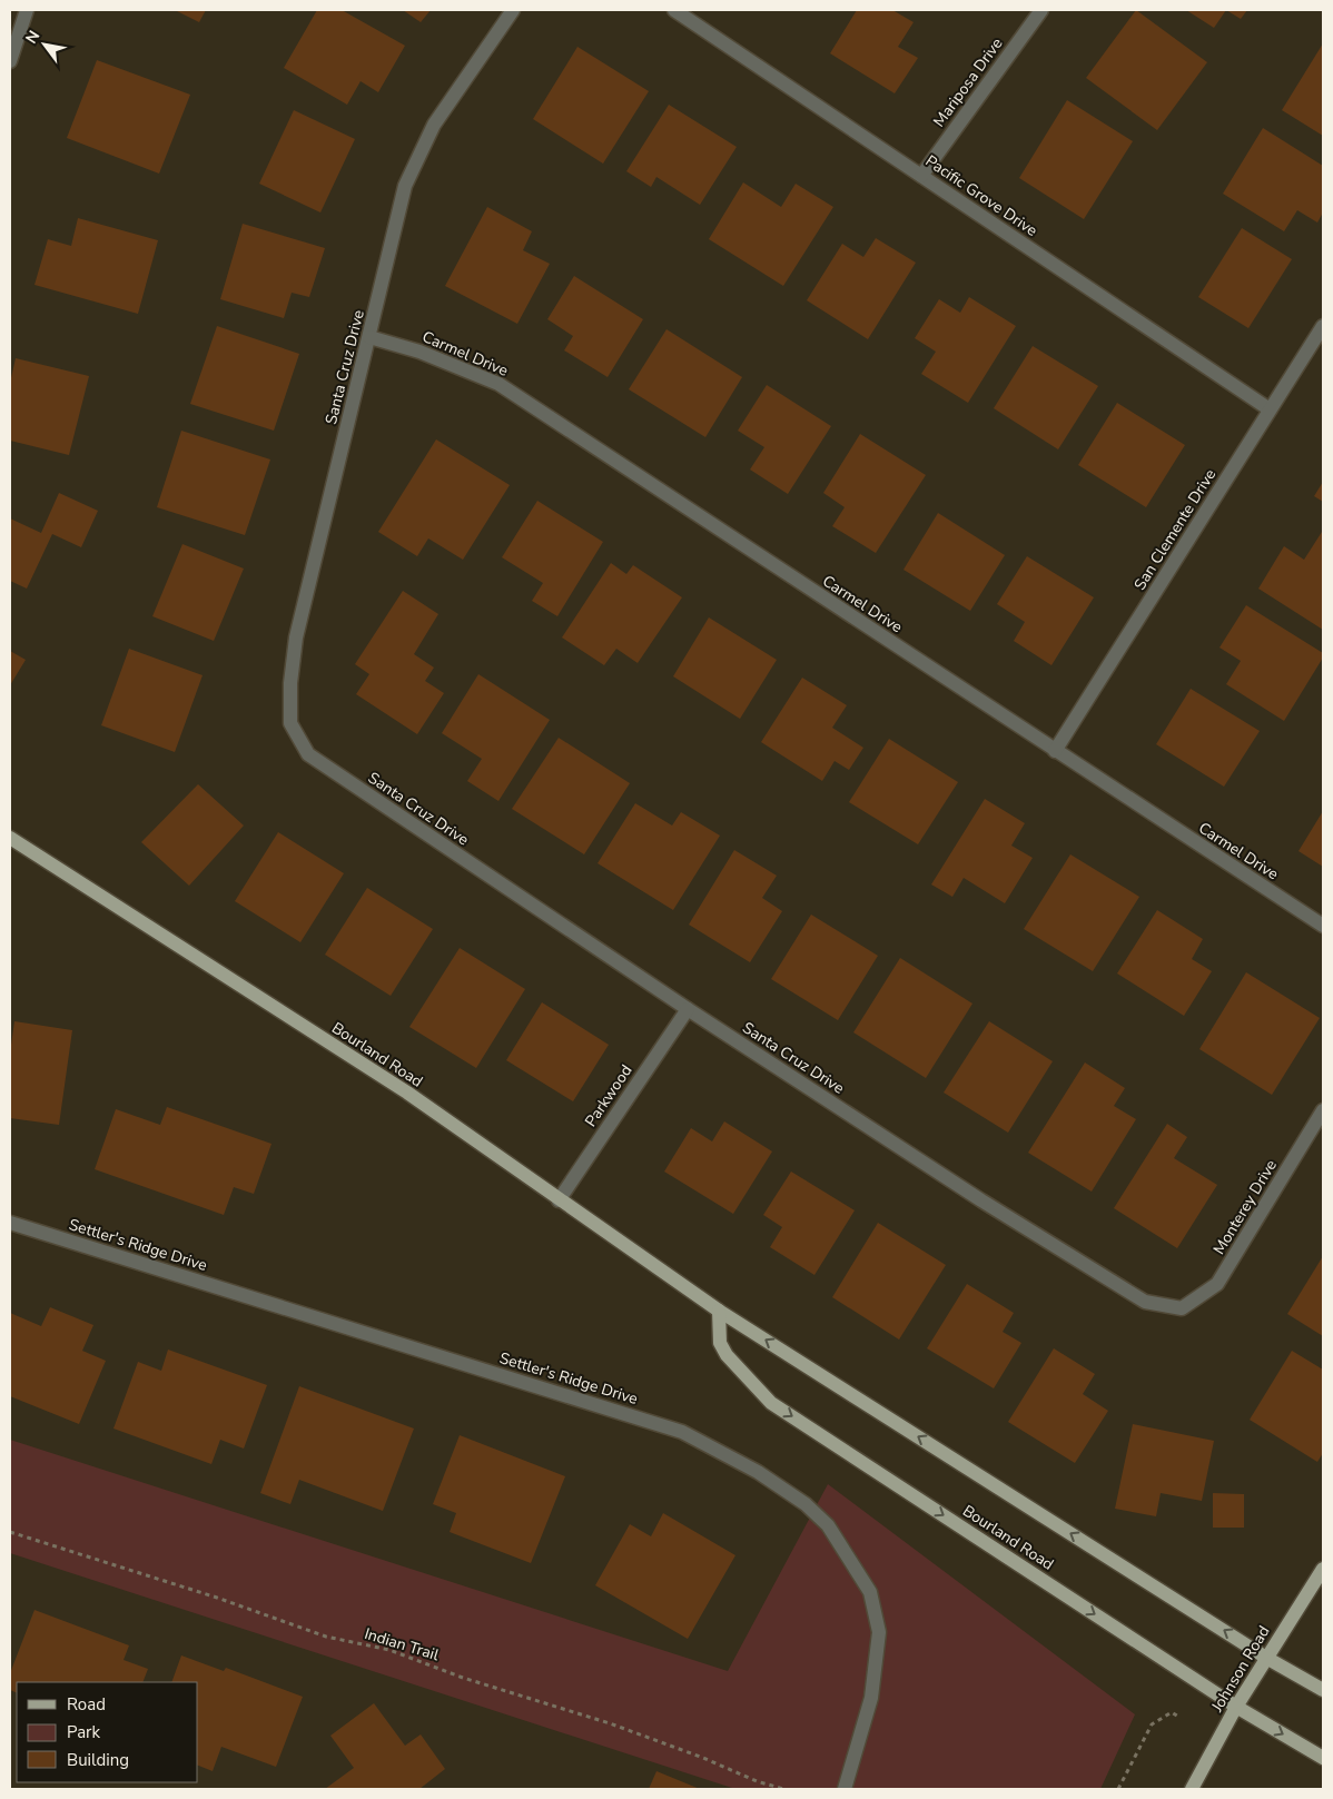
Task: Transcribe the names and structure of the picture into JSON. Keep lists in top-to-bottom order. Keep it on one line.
{"streets":{"main road":["Bourland Road","Johnson Road"],"street":["Mariposa Drive","Pacific Grove Drive","Carmel Drive","Santa Cruz Drive","San Clemente Drive","Parkwood","Monterey Drive","Settler's Ridge Drive"],"path":["Indian Trail"]},"crossings":[["Mariposa Drive","Pacific Grove Drive"],["Pacific Grove Drive","San Clemente Drive"],["Carmel Drive","Santa Cruz Drive"],["Carmel Drive","San Clemente Drive"],["Santa Cruz Drive","Parkwood"],["Santa Cruz Drive","Monterey Drive"],["Bourland Road","Parkwood"],["Bourland Road","Johnson Road"]],"legend":["Road","Park","Building"],"north":"top left"}
